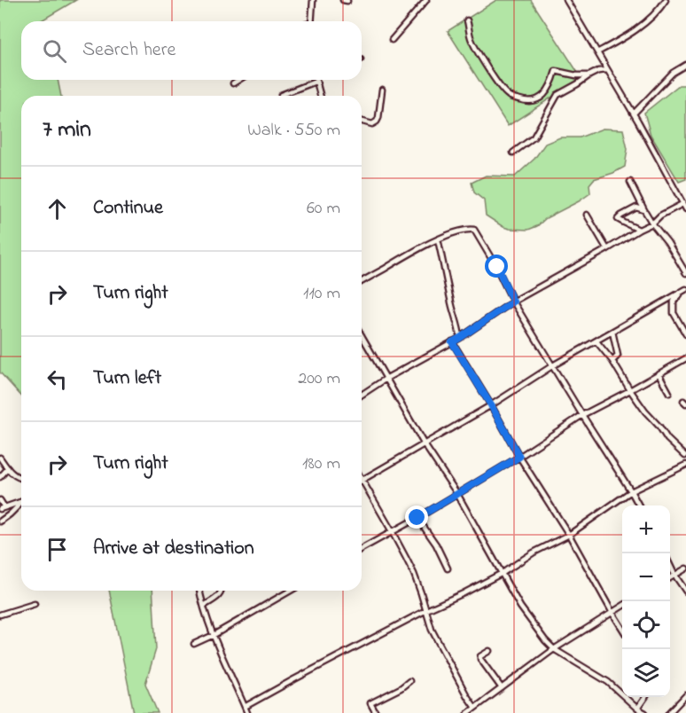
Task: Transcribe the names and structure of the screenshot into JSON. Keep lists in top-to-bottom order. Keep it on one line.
{"page":{"search":"Search here","heading":["7 min","Walk · 550 m"],"list":[["Continue","60 m"],["Turn right","110 m"],["Turn left","200 m"],["Turn right","180 m"],"Arrive at destination"],"map_buttons":["+","−"]}}
